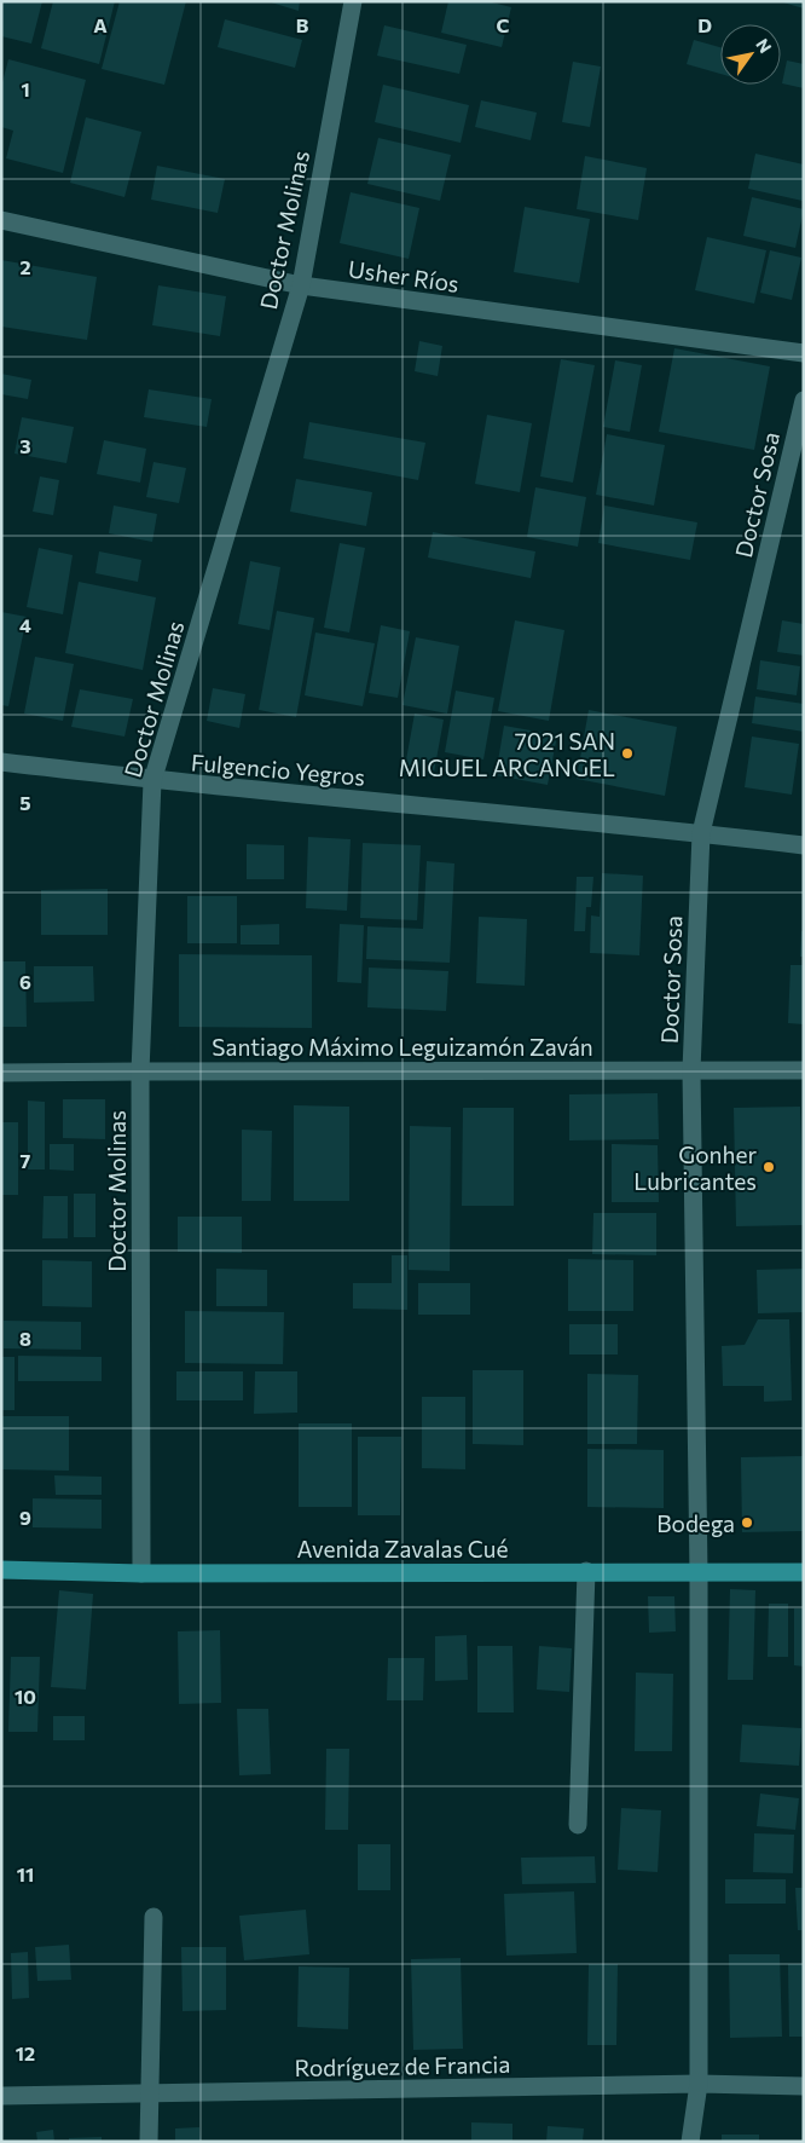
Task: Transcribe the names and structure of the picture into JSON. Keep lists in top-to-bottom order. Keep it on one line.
{"streets":{"main road":["Avenida Zavalas Cué"],"street":["Doctor Molinas","Usher Ríos","Doctor Sosa","Fulgencio Yegros","Santiago Máximo Leguizamón Zaván","Rodríguez de Francia"]},"crossings":[["Doctor Molinas","Usher Ríos"],["Doctor Molinas","Fulgencio Yegros"],["Doctor Molinas","Santiago Máximo Leguizamón Zaván"],["Doctor Molinas","Avenida Zavalas Cué"],["Doctor Sosa","Fulgencio Yegros"],["Doctor Sosa","Santiago Máximo Leguizamón Zaván"],["Doctor Sosa","Avenida Zavalas Cué"],["Doctor Sosa","Rodríguez de Francia"]],"places":["7021 SAN MIGUEL ARCANGEL","Gonher Lubricantes","Bodega"],"north":"top right","grid":{"columns":["A","B","C","D"],"rows":["1","2","3","4","5","6","7","8","9","10","11","12"]}}
